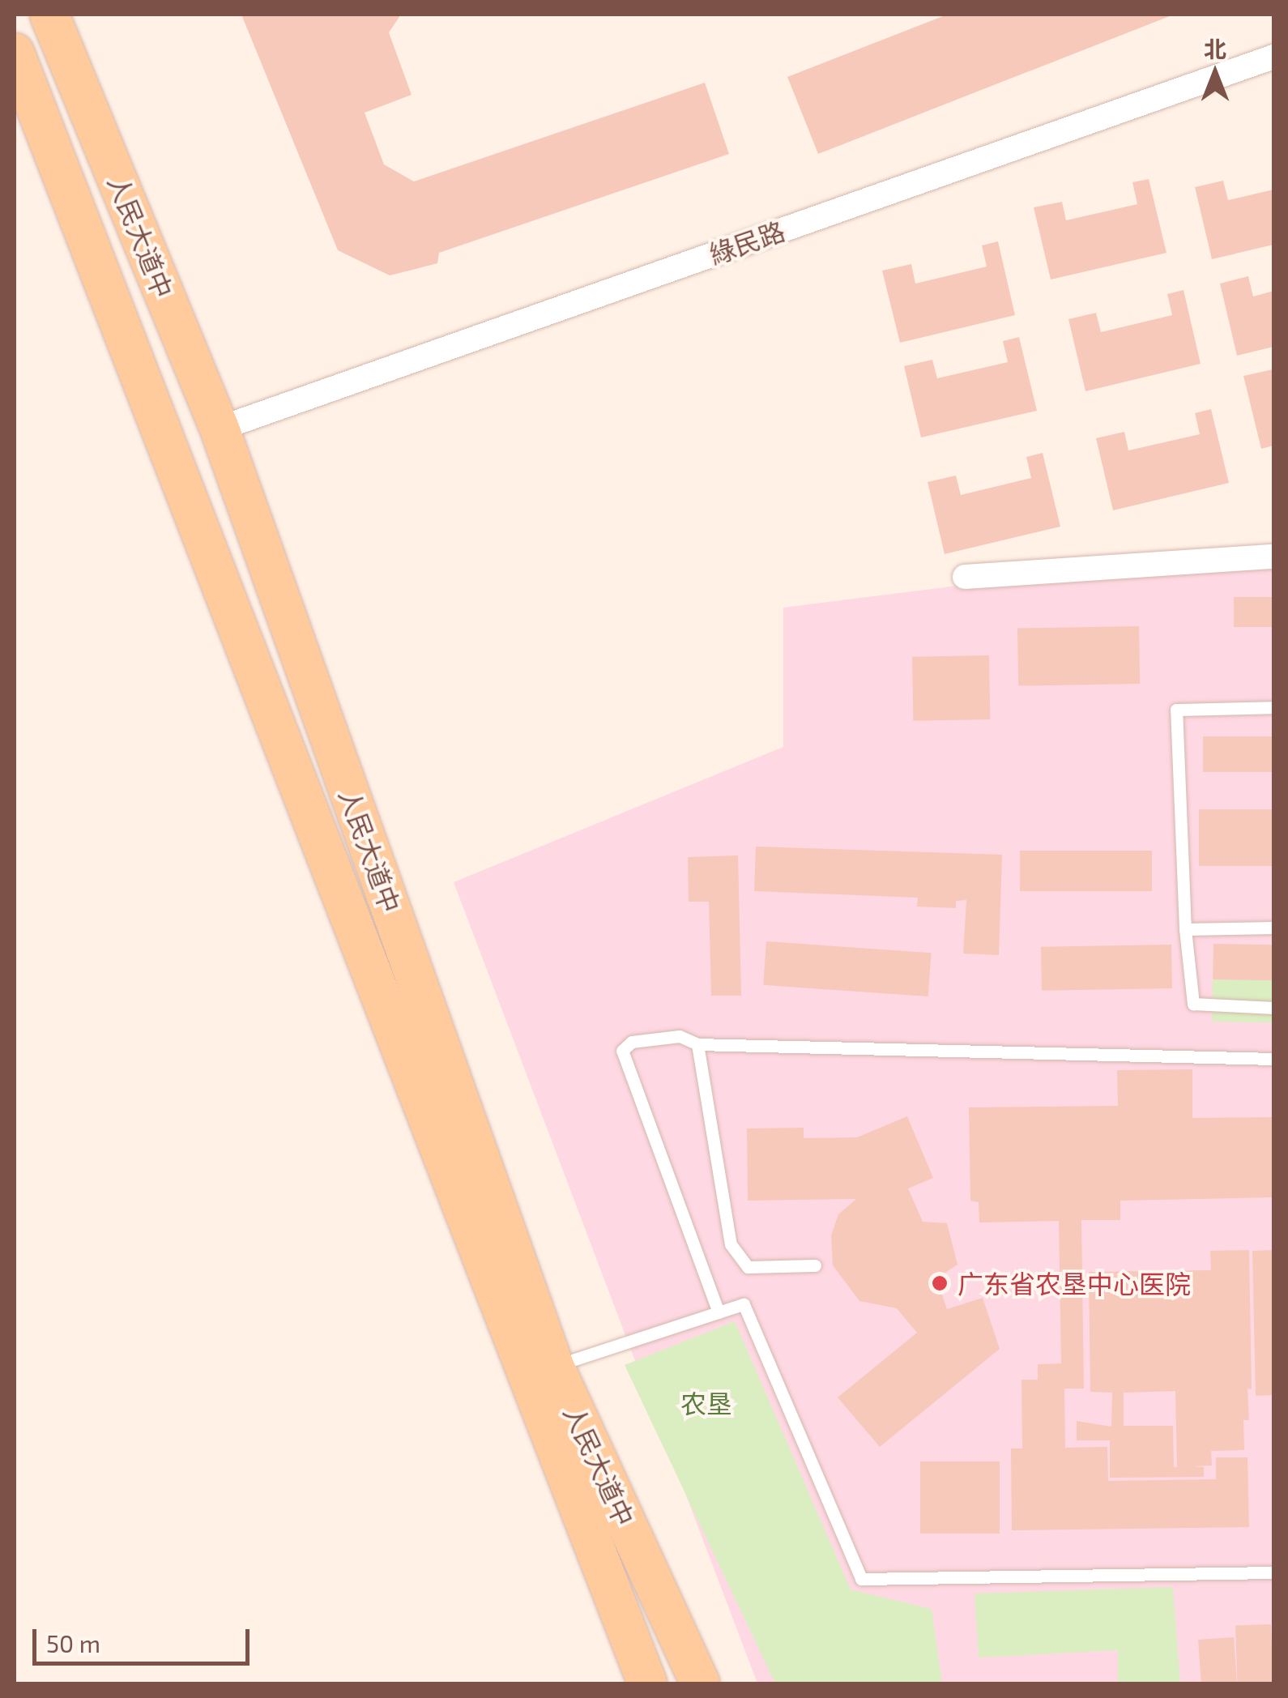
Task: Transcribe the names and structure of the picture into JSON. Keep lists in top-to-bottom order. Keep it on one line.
{"streets":{"main road":["人民大道中"],"street":["綠民路"]},"crossings":[["人民大道中","綠民路"]],"parks":["农垦"],"places":["广东省农垦中心医院"],"scale_bar":"50 m","north":"top"}
